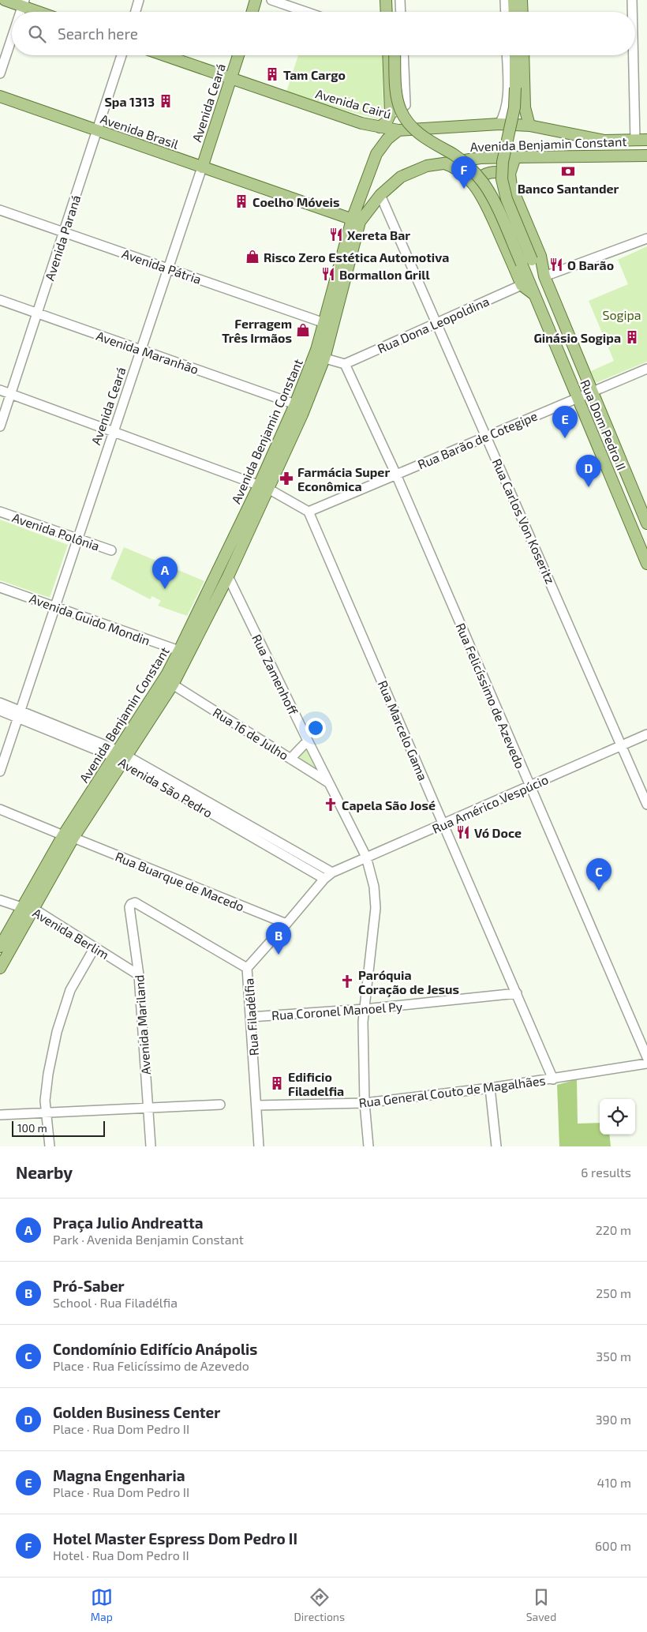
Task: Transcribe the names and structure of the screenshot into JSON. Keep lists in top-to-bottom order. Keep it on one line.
{"streets":{"main road":["Avenida Ceará","Avenida Cairú","Avenida Brasil","Avenida Benjamin Constant","Rua Dom Pedro II"],"street":["Avenida Paraná","Avenida Pátria","Rua Dona Leopoldina","Avenida Maranhão","Rua Barão de Cotegipe","Rua Carlos Von Koseritz","Avenida Polônia","Avenida Guido Mondin","Rua Zamenhoff","Rua Felicíssimo de Azevedo","Rua Marcelo Gama","Rua 16 de Julho","Avenida São Pedro","Rua Américo Vespúcio","Rua Buarque de Macedo","Avenida Berlim","Rua Coronel Manoel Py","Rua Filadélfia","Avenida Mariland","Rua General Couto de Magalhães"]},"crossings":[["Avenida Ceará","Avenida Cairú"],["Avenida Ceará","Avenida Brasil"],["Avenida Ceará","Avenida Pátria"],["Avenida Ceará","Avenida Maranhão"],["Avenida Ceará","Avenida Polônia"],["Avenida Ceará","Avenida Guido Mondin"],["Avenida Ceará","Avenida São Pedro"],["Avenida Cairú","Avenida Benjamin Constant"],["Avenida Brasil","Avenida Benjamin Constant"],["Avenida Brasil","Avenida Paraná"],["Avenida Benjamin Constant","Avenida Pátria"],["Avenida Benjamin Constant","Avenida Maranhão"],["Avenida Benjamin Constant","Rua Carlos Von Koseritz"],["Avenida Benjamin Constant","Avenida Guido Mondin"],["Avenida Benjamin Constant","Rua Zamenhoff"],["Avenida Benjamin Constant","Rua 16 de Julho"],["Avenida Benjamin Constant","Avenida São Pedro"],["Avenida Benjamin Constant","Rua Buarque de Macedo"],["Avenida Benjamin Constant","Avenida Berlim"],["Avenida Paraná","Avenida Pátria"],["Avenida Paraná","Avenida Maranhão"],["Rua Dona Leopoldina","Rua Carlos Von Koseritz"],["Rua Dona Leopoldina","Rua Felicíssimo de Azevedo"],["Rua Dom Pedro II","Rua Barão de Cotegipe"],["Rua Barão de Cotegipe","Rua Carlos Von Koseritz"],["Rua Barão de Cotegipe","Rua Felicíssimo de Azevedo"],["Rua Barão de Cotegipe","Rua Marcelo Gama"],["Rua Carlos Von Koseritz","Rua Américo Vespúcio"],["Rua Zamenhoff","Rua 16 de Julho"],["Rua Zamenhoff","Rua Américo Vespúcio"],["Rua Zamenhoff","Rua Coronel Manoel Py"],["Rua Zamenhoff","Rua General Couto de Magalhães"],["Rua Felicíssimo de Azevedo","Rua Américo Vespúcio"],["Rua Marcelo Gama","Rua Américo Vespúcio"],["Rua Marcelo Gama","Rua Coronel Manoel Py"],["Rua Marcelo Gama","Rua General Couto de Magalhães"],["Avenida São Pedro","Rua Américo Vespúcio"],["Avenida São Pedro","Rua Filadélfia"],["Rua Américo Vespúcio","Rua Filadélfia"],["Rua Buarque de Macedo","Rua Filadélfia"],["Avenida Berlim","Avenida Mariland"],["Rua Coronel Manoel Py","Rua Filadélfia"],["Rua Filadélfia","Avenida Mariland"],["Rua Filadélfia","Rua General Couto de Magalhães"]],"parks":["Sogipa"],"places":{"building":["Tam Cargo","Spa 1313","Coelho Móveis","Ginásio Sogipa","Edificio Filadelfia"],"bank":["Banco Santander"],"restaurant":["Xereta Bar","O Barão","Bormallon Grill","Vó Doce"],"shop":["Risco Zero Estética Automotiva","Ferragem Três Irmãos"],"pharmacy":["Farmácia Super Econômica"],"church":["Capela São José","Paróquia Coração de Jesus"]},"scale_bar":"100 m","page":{"search":"Search here","pins":["F","E","D","A","C","B"],"scale":"100 m","heading":["Nearby","6 results"],"list":[{"mark":"A","name":"Praça Julio Andreatta","note":"Park · Avenida Benjamin Constant","value":"220 m"},{"mark":"B","name":"Pró-Saber","note":"School · Rua Filadélfia","value":"250 m"},{"mark":"C","name":"Condomínio Edifício Anápolis","note":"Place · Rua Felicíssimo de Azevedo","value":"350 m"},{"mark":"D","name":"Golden Business Center","note":"Place · Rua Dom Pedro II","value":"390 m"},{"mark":"E","name":"Magna Engenharia","note":"Place · Rua Dom Pedro II","value":"410 m"},{"mark":"F","name":"Hotel Master Espress Dom Pedro II","note":"Hotel · Rua Dom Pedro II","value":"600 m"}],"nav":["Map","Directions","Saved"]}}
